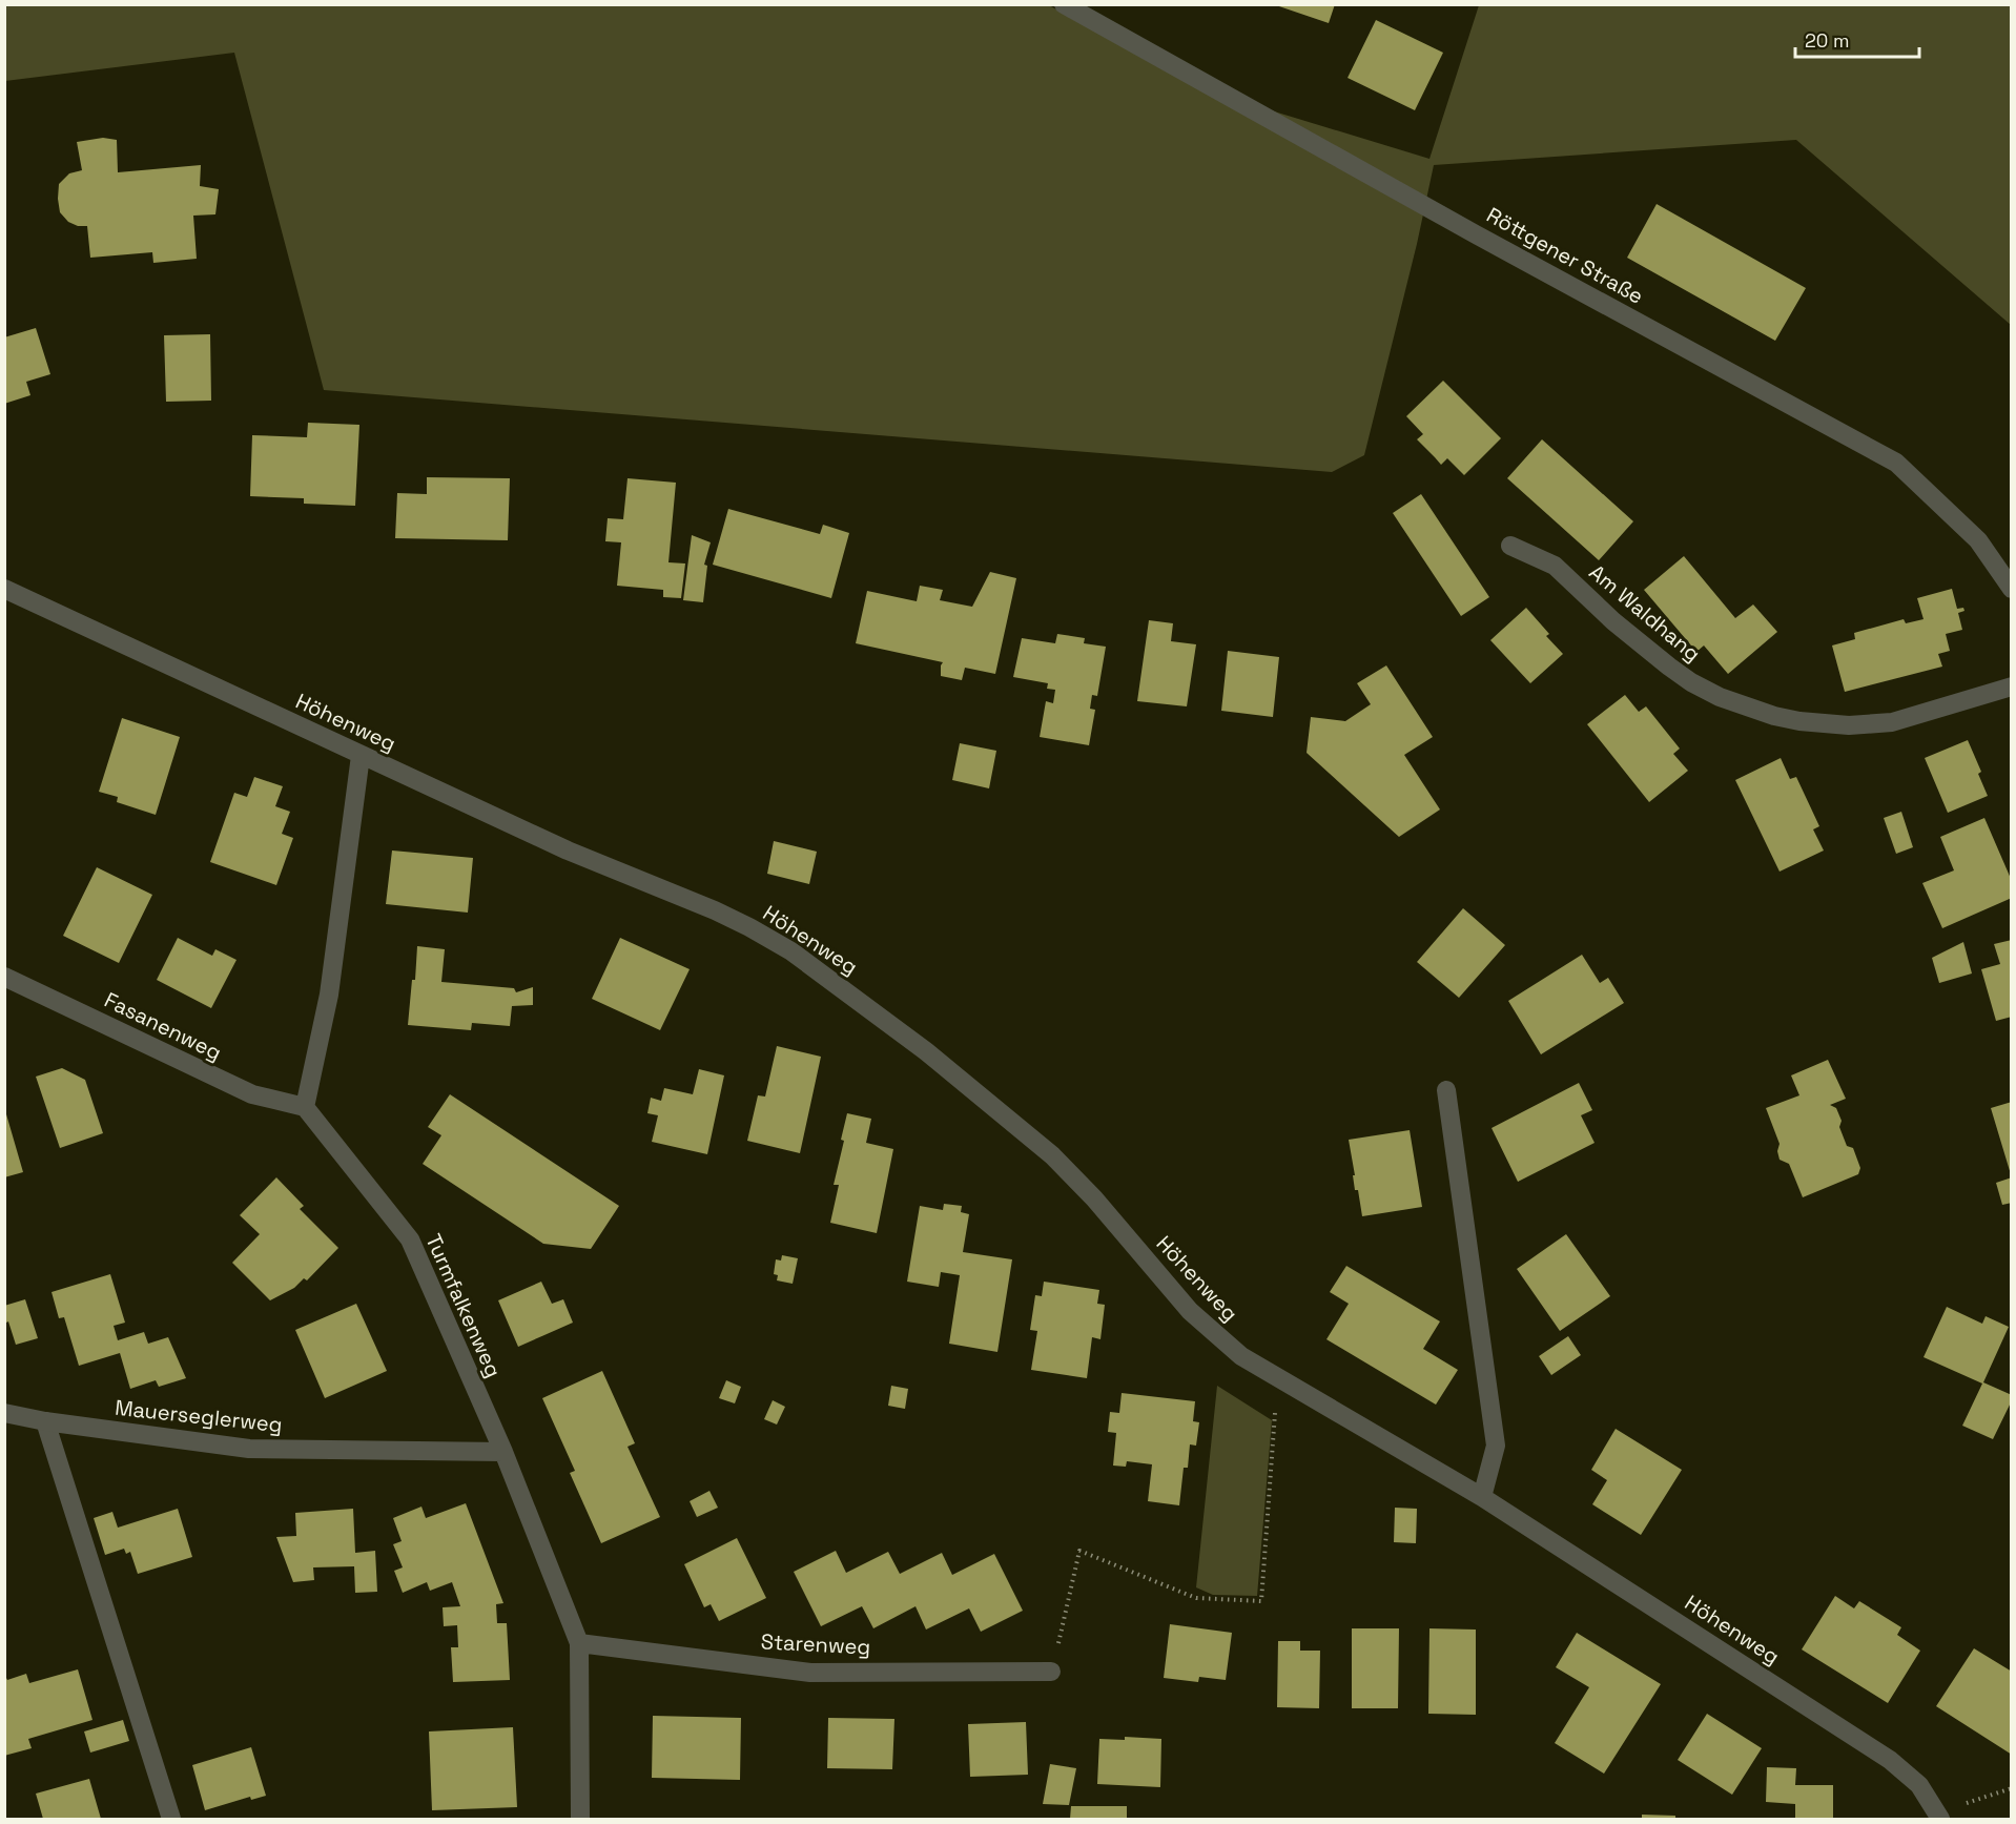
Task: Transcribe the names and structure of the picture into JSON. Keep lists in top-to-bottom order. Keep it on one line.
{"streets":{"street":["Röttgener Straße","Am Waldhang","Höhenweg","Fasanenweg","Turmfalkenweg","Mauerseglerweg","Starenweg"]},"crossings":[["Fasanenweg","Turmfalkenweg"],["Turmfalkenweg","Mauerseglerweg"],["Turmfalkenweg","Starenweg"]],"scale_bar":"20 m"}
